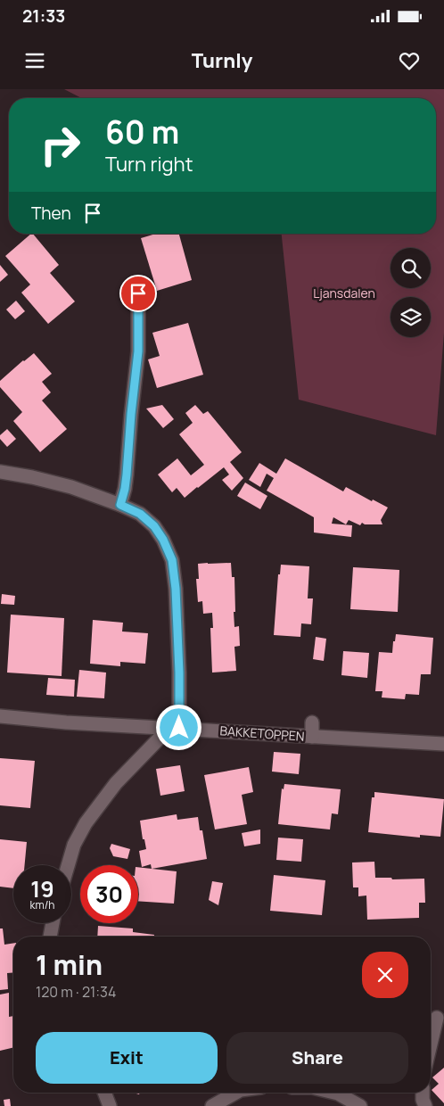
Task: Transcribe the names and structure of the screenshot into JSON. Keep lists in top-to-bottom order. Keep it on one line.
{"streets":{"street":["BAKKETOPPEN"]},"parks":["Ljansdalen"],"page":{"status":"21:33","header":"Turnly","turn":["60 m","Turn right"],"then":"Then","speed":"19 km/h","limit":"30","heading":["1 min","120 m · 21:34"],"buttons":["Exit","Share"]}}
